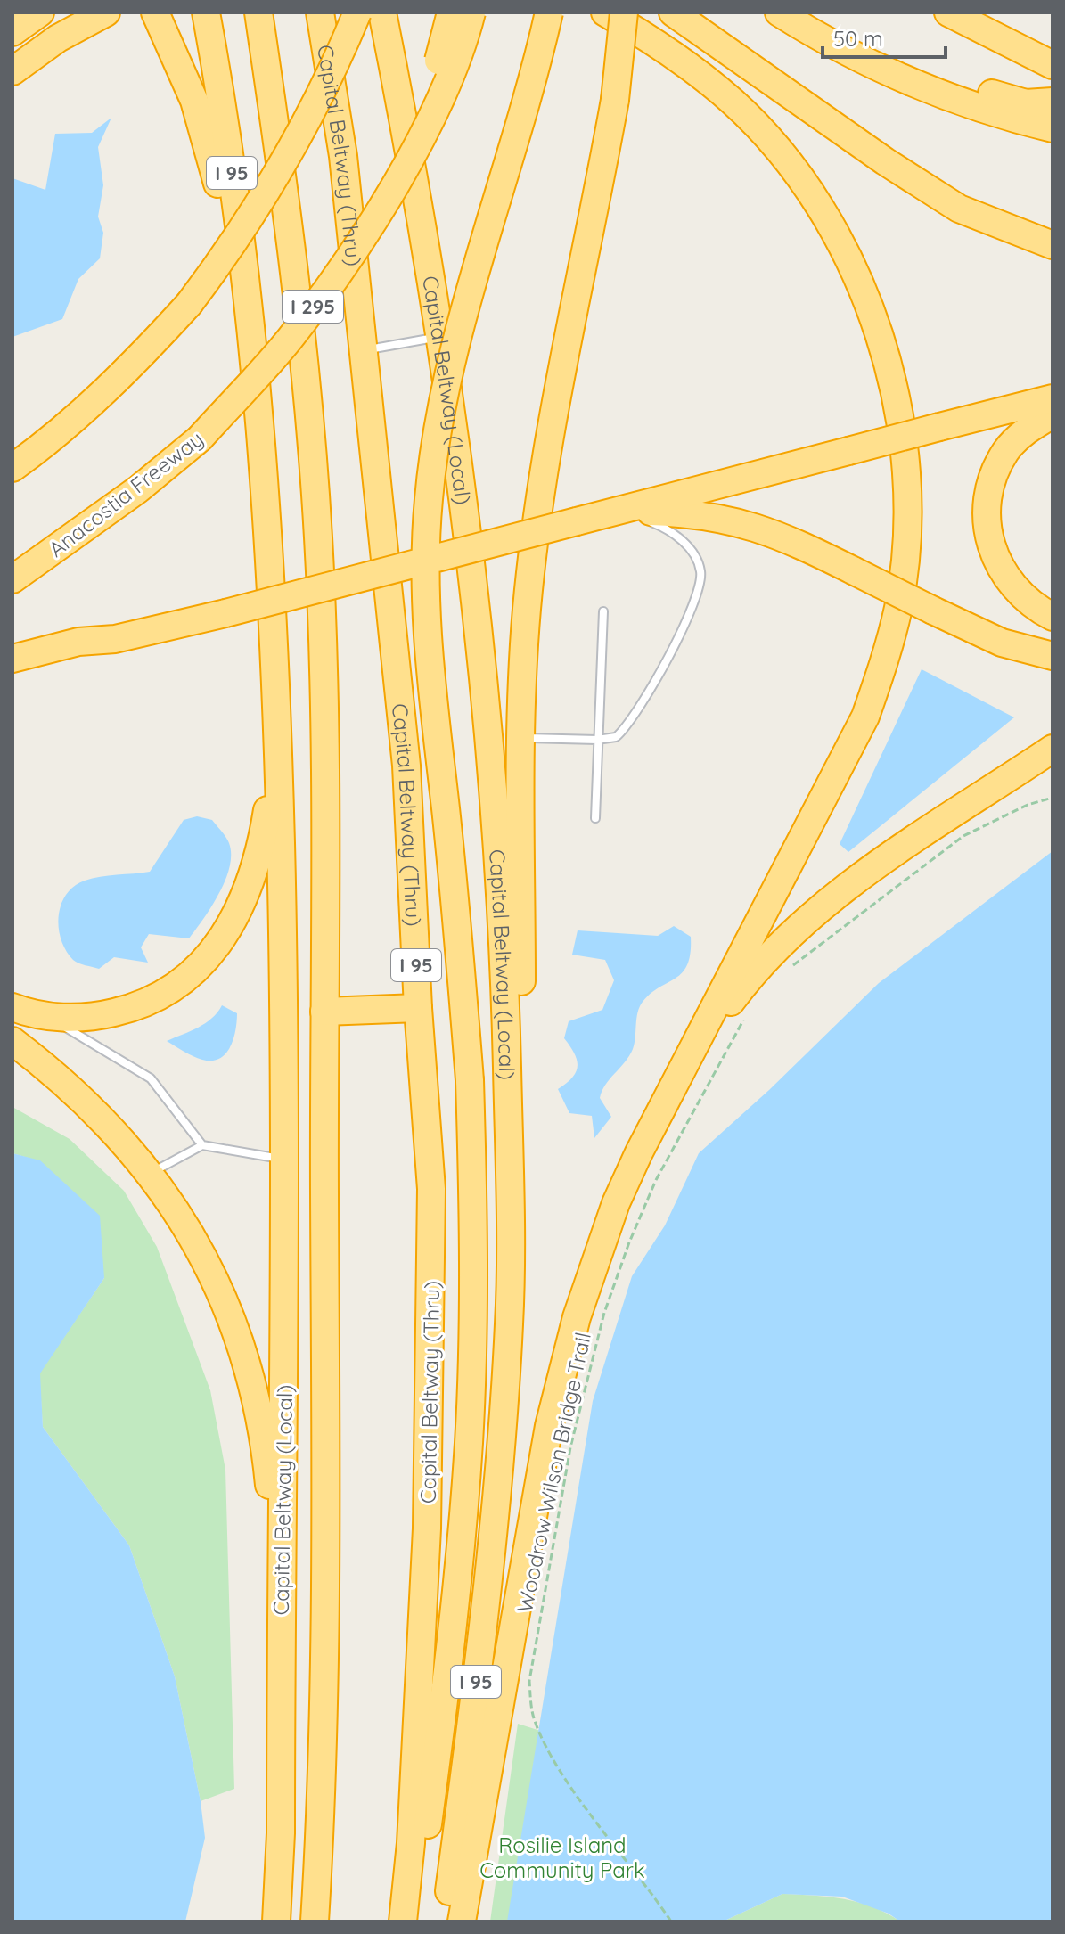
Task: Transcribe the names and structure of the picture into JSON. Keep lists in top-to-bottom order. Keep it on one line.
{"streets":{"highway":["Capital Beltway (Thru)","I 95","I 295","Capital Beltway (Local)","Anacostia Freeway"],"path":["Woodrow Wilson Bridge Trail"]},"parks":["Rosilie Island Community Park"],"scale_bar":"50 m"}
